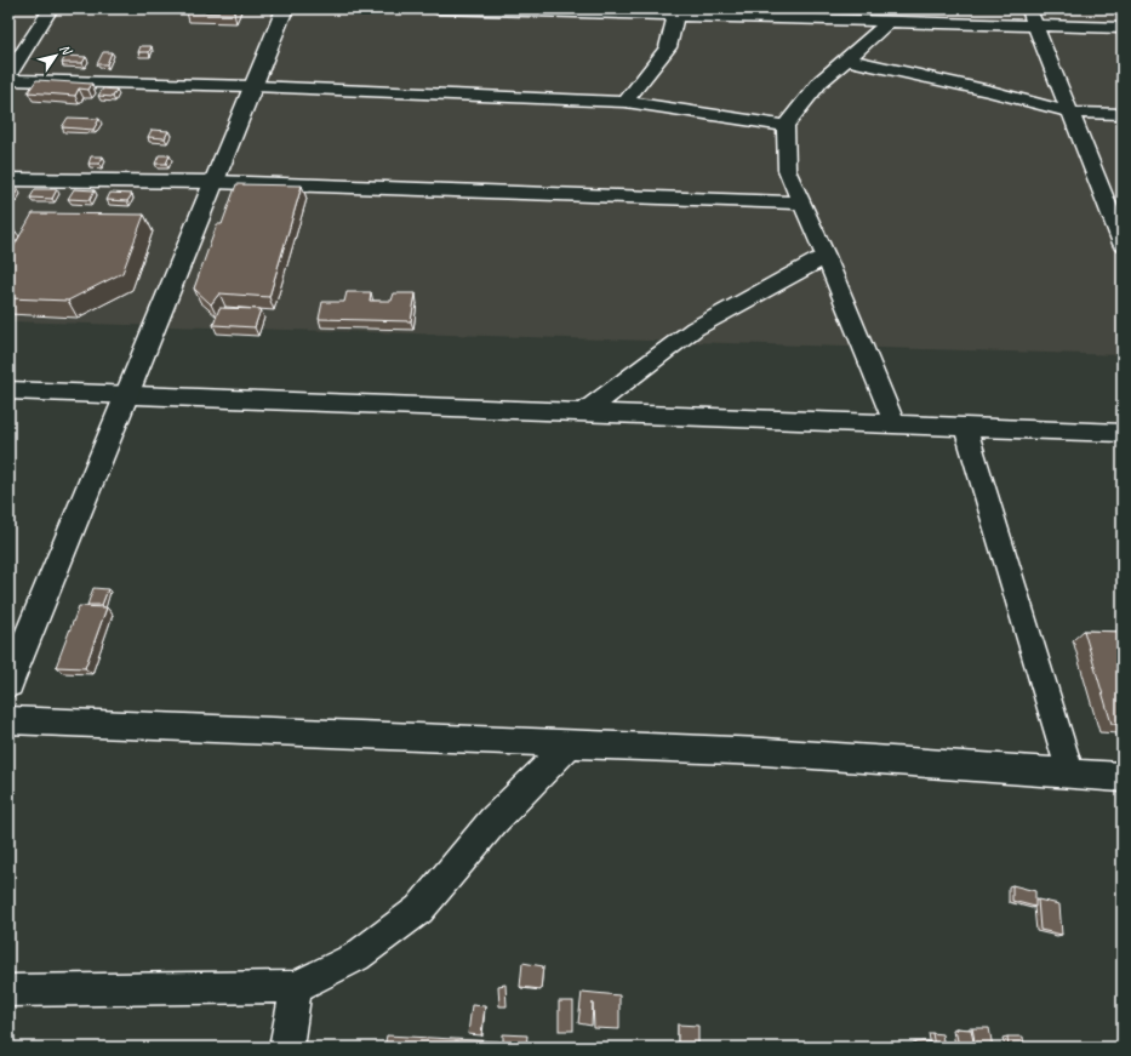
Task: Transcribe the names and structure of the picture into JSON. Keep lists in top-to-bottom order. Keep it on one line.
{"north":"top right"}
